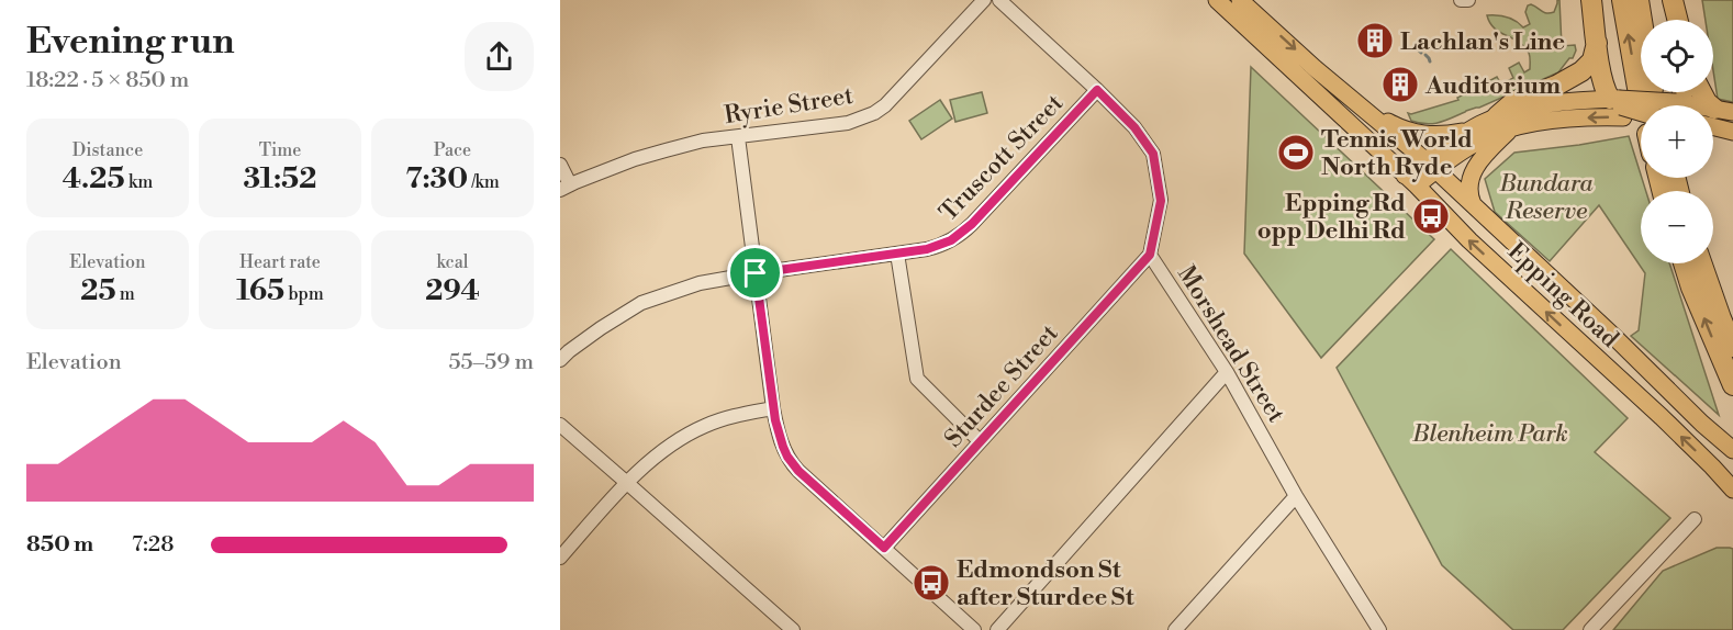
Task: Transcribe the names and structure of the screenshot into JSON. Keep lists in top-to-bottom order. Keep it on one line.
{"streets":{"main road":["Epping Road"],"street":["Ryrie Street","Truscott Street","Morshead Street","Sturdee Street"]},"crossings":[["Truscott Street","Morshead Street"],["Morshead Street","Sturdee Street"]],"parks":["Bundara Reserve","Blenheim Park"],"places":{"building":["Lachlan's Line","Auditorium"],"sports":["Tennis World North Ryde"],"bus stop":["Epping Rd opp Delhi Rd","Edmondson St after Sturdee St"]},"page":{"heading":["Evening run","18:22 · 5 × 850 m"],"map_buttons":["+","−"],"stats":[["Distance","4.25 km"],["Time","31:52"],["Pace","7:30 /km"],["Elevation","25 m"],["Heart rate","165 bpm"],["kcal","294"]],"chart":["Elevation","55–59 m"],"list":[{"name":"850 m","note":"7:28"}]}}
